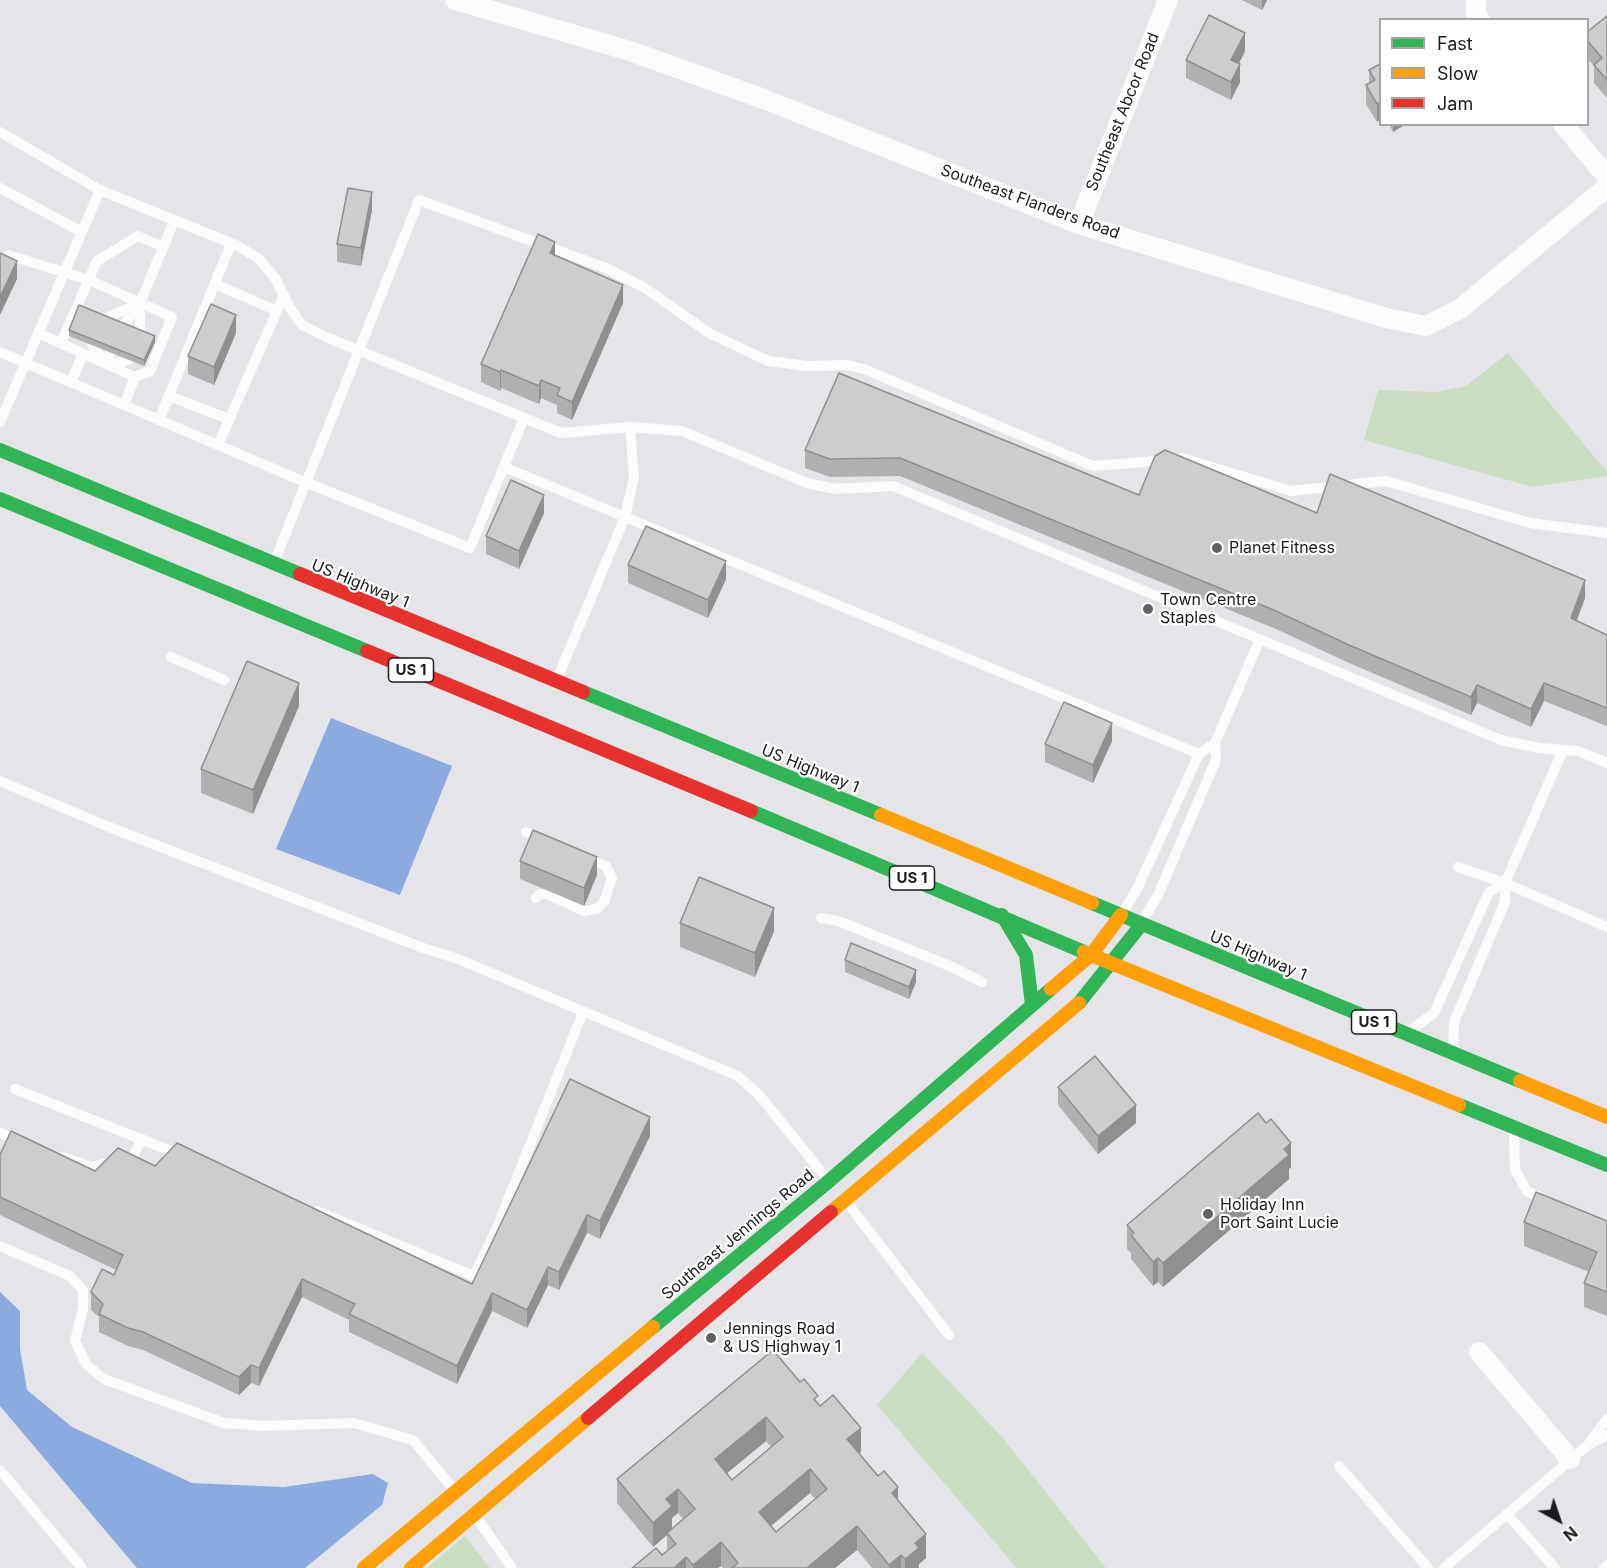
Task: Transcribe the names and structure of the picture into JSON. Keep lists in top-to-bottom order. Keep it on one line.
{"streets":{"main road":["US Highway 1","US 1","Southeast Jennings Road"],"street":["Southeast Abcor Road","Southeast Flanders Road"]},"crossings":[["Southeast Abcor Road","Southeast Flanders Road"],["US Highway 1","Southeast Jennings Road"],["US 1","Southeast Jennings Road"]],"places":["Planet Fitness","Town Centre Staples","Holiday Inn Port Saint Lucie","Jennings Road & US Highway 1"],"legend":["Fast","Slow","Jam"],"north":"bottom right"}
